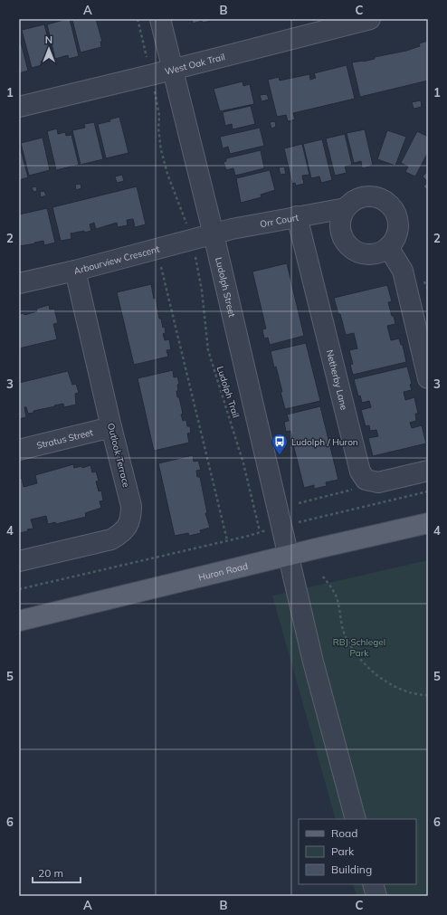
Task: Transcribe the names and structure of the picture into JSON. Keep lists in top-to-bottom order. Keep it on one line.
{"streets":{"main road":["Huron Road"],"street":["West Oak Trail","Orr Court","Arbourview Crescent","Ludolph Street","Netherby Lane","Stratus Street","Outlook Terrace"],"path":["Ludolph Trail"]},"crossings":[["West Oak Trail","Ludolph Street"],["Orr Court","Arbourview Crescent"],["Orr Court","Ludolph Street"],["Orr Court","Netherby Lane"],["Arbourview Crescent","Ludolph Street"],["Arbourview Crescent","Outlook Terrace"],["Ludolph Street","Huron Road"],["Stratus Street","Outlook Terrace"]],"parks":["RBJ Schlegel Park"],"places":{"bus stop":["Ludolph / Huron"]},"legend":["Road","Park","Building"],"scale_bar":"20 m","north":"top","grid":{"columns":["A","B","C"],"rows":["1","2","3","4","5","6"]}}
